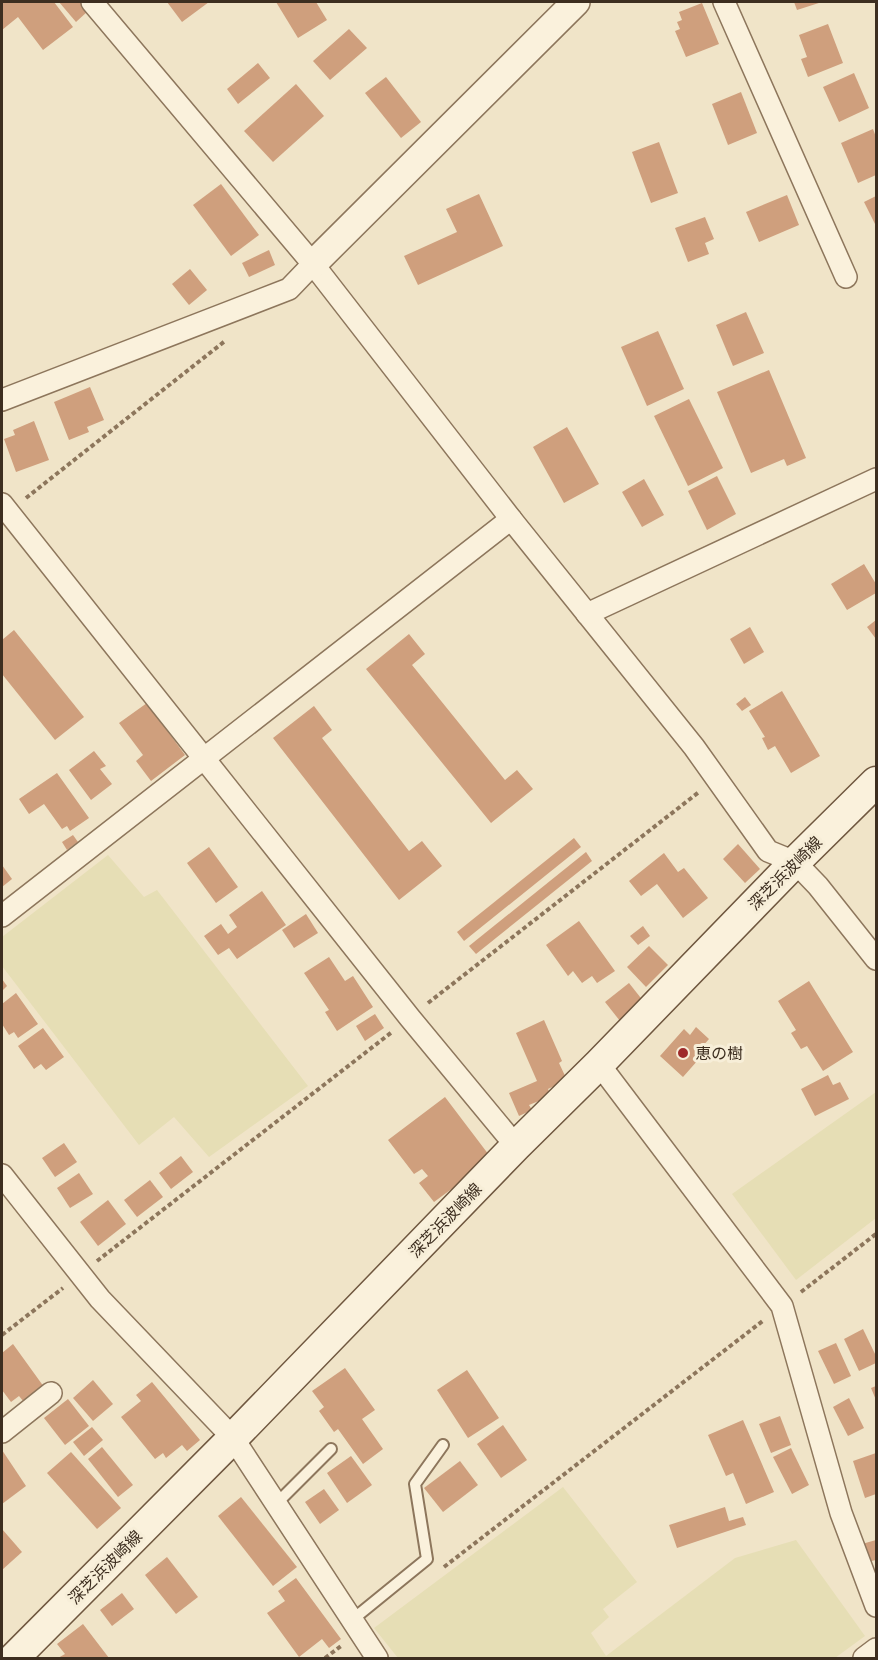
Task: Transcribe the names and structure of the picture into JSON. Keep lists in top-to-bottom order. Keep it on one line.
{"streets":{"main road":["深芝浜波崎線"]},"places":["恵の樹"]}
